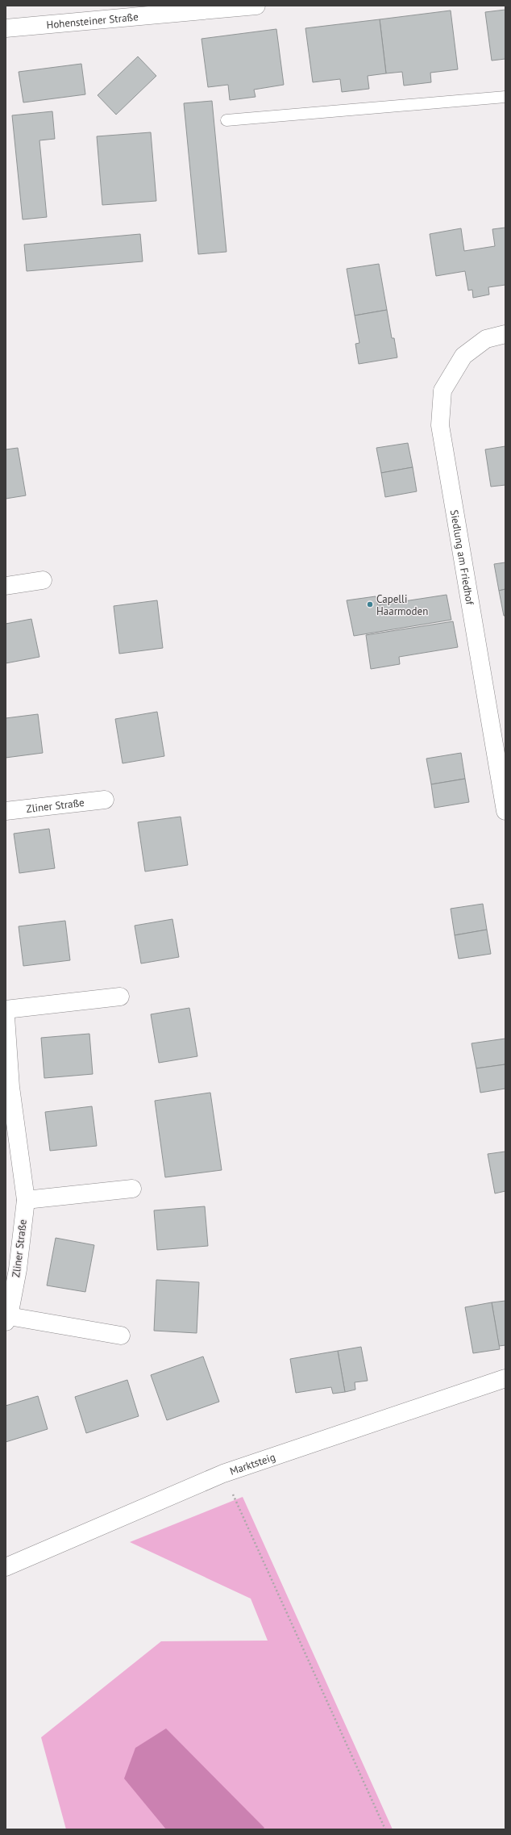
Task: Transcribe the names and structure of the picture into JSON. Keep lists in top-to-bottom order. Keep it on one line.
{"streets":{"street":["Hohensteiner Straße","Siedlung am Friedhof","Zliner Straße","Marktsteig"]},"places":["Capelli Haarmoden"]}
